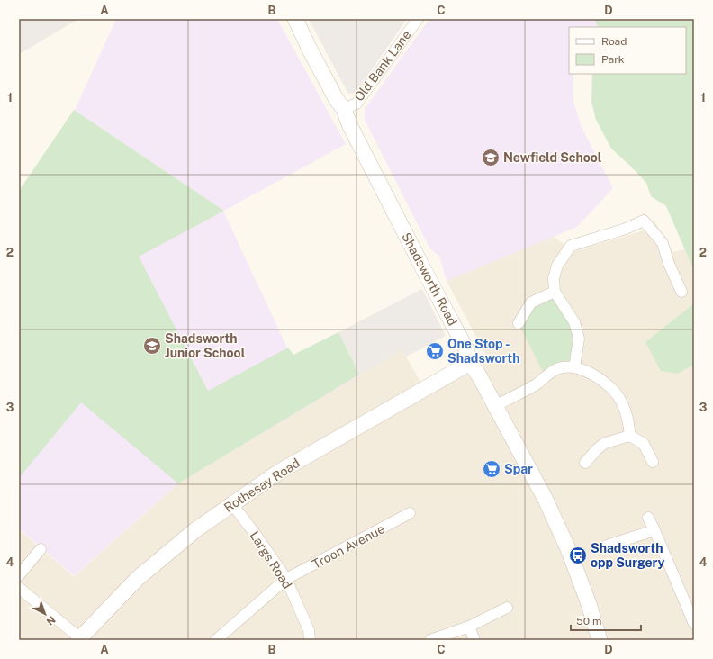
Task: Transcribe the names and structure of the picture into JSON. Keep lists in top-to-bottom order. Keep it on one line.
{"streets":{"main road":["Shadsworth Road","Rothesay Road"],"street":["Old Bank Lane","Troon Avenue","Largs Road"]},"crossings":[["Old Bank Lane","Shadsworth Road"],["Shadsworth Road","Rothesay Road"],["Rothesay Road","Largs Road"],["Troon Avenue","Largs Road"]],"places":{"school or university":["Newfield School","Shadsworth Junior School"],"supermarket":["One Stop - Shadsworth","Spar"],"bus stop":["Shadsworth opp Surgery"]},"legend":["Road","Park"],"scale_bar":"50 m","north":"bottom right","grid":{"columns":["A","B","C","D"],"rows":["1","2","3","4"]}}
